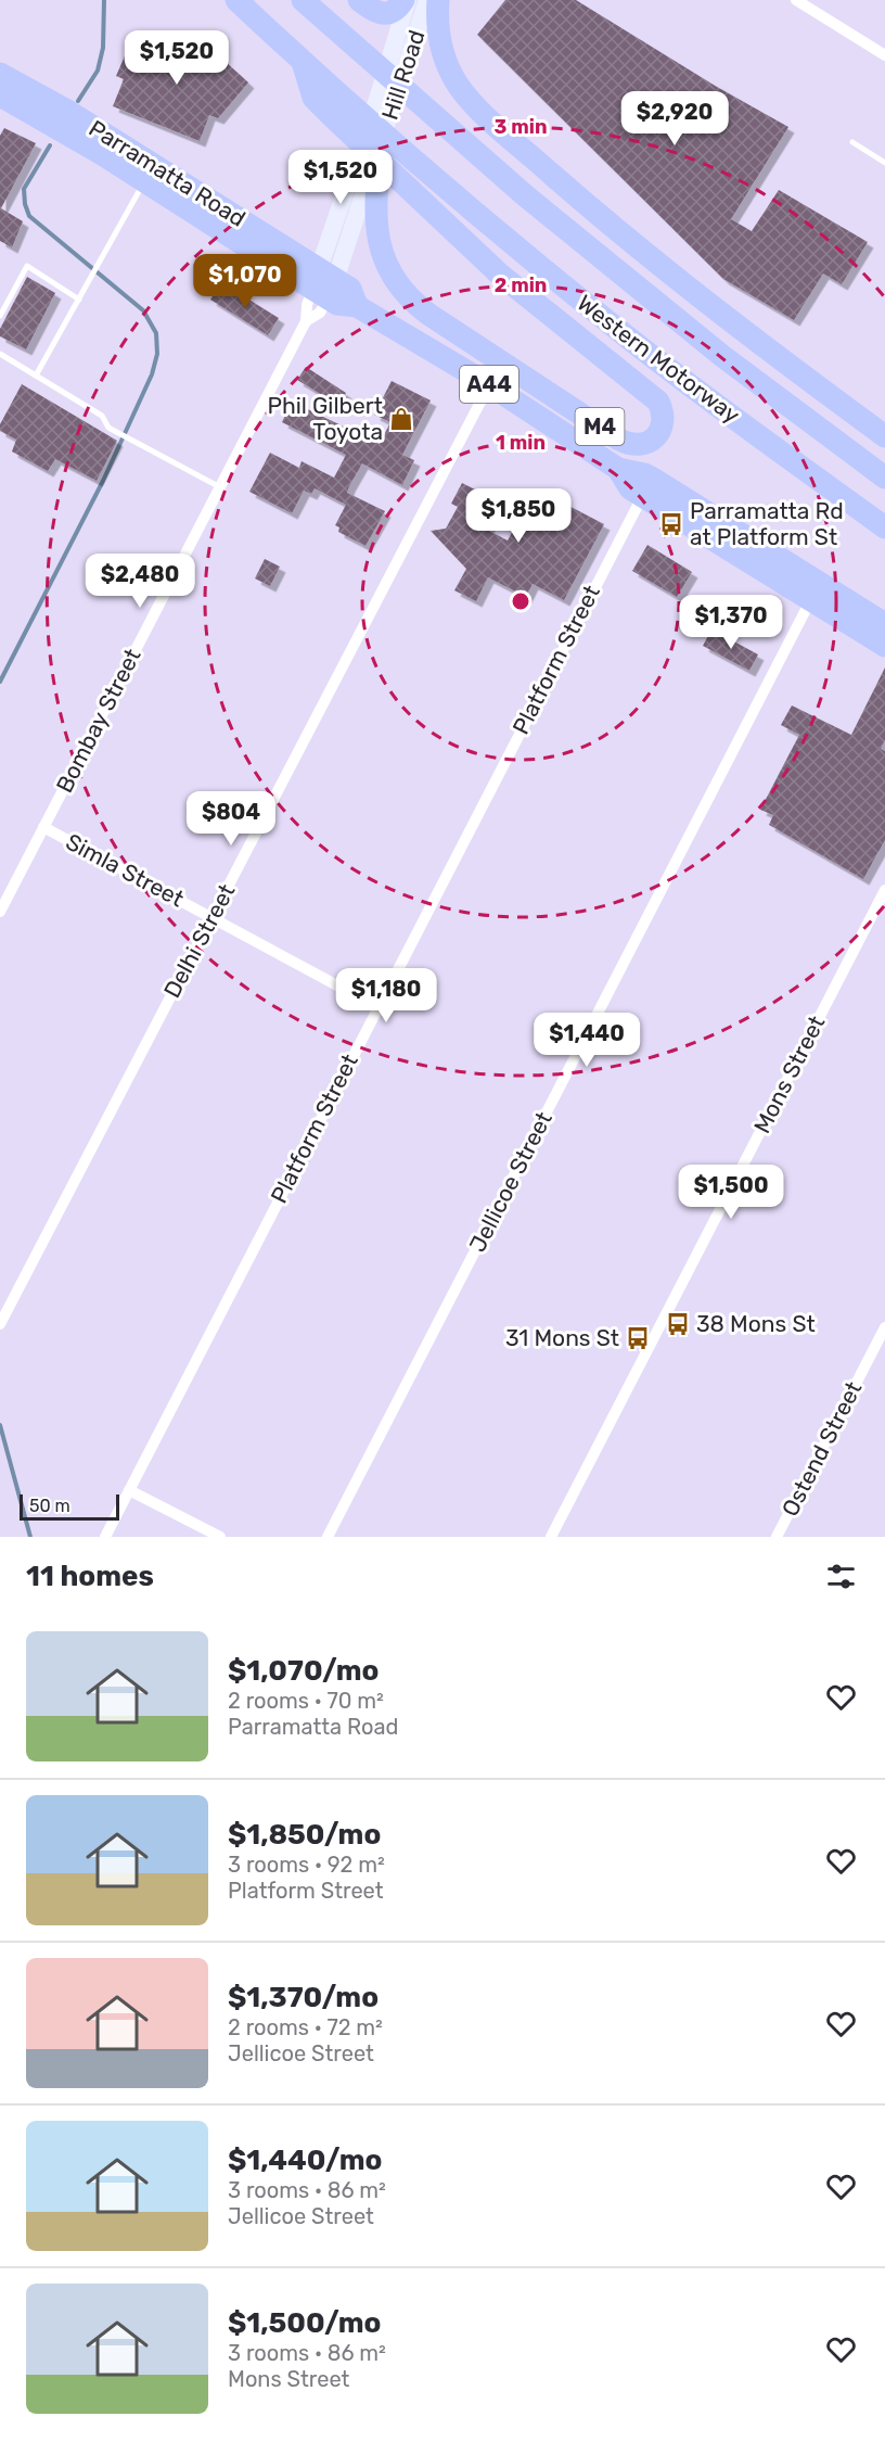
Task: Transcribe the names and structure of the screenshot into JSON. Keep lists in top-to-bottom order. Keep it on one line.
{"streets":{"highway":["Parramatta Road","Western Motorway","A44","M4"],"main road":["Hill Road"],"street":["Platform Street","Bombay Street","Simla Street","Delhi Street","Mons Street","Jellicoe Street","Ostend Street"]},"crossings":[["Hill Road","Parramatta Road"],["Hill Road","M4"],["Hill Road","Bombay Street"],["Parramatta Road","Platform Street"],["Parramatta Road","Bombay Street"],["Parramatta Road","Delhi Street"],["Parramatta Road","Jellicoe Street"],["Western Motorway","M4"],["Platform Street","Simla Street"],["Bombay Street","Simla Street"],["Simla Street","Delhi Street"]],"places":{"shop":["Phil Gilbert Toyota"],"bus stop":["Parramatta Rd at Platform St","38 Mons St","31 Mons St"]},"scale_bar":"50 m","page":{"price":["$1,520","$2,920","$1,520","$1,070","$1,850","$2,480","$1,370","$804","$1,180","$1,440","$1,500"],"scale":"50 m","heading":"11 homes","list":[{"name":"$1,070/mo","note":"2 rooms · 70 m² · Parramatta Road"},{"name":"$1,850/mo","note":"3 rooms · 92 m² · Platform Street"},{"name":"$1,370/mo","note":"2 rooms · 72 m² · Jellicoe Street"},{"name":"$1,440/mo","note":"3 rooms · 86 m² · Jellicoe Street"},{"name":"$1,500/mo","note":"3 rooms · 86 m² · Mons Street"}]},"rings":["3 min","2 min","1 min"]}
